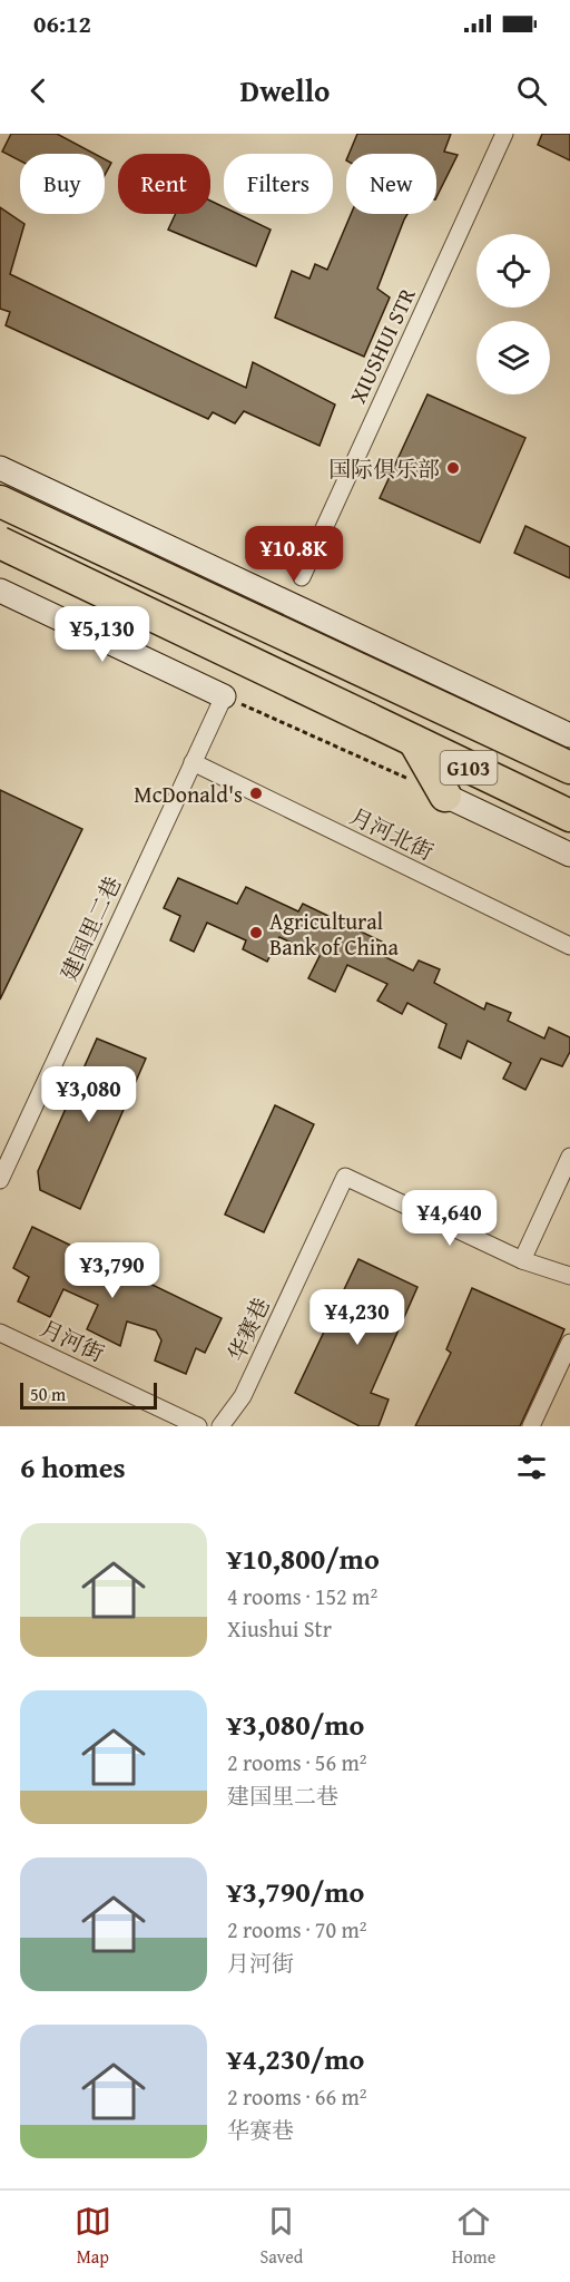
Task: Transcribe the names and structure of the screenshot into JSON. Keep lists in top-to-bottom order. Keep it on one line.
{"streets":{"highway":["G103"],"street":["XIUSHUI STR","月河北街","建国里二巷","华赛巷","月河街"]},"crossings":[["月河北街","建国里二巷"]],"places":["国际俱乐部","McDonald's","Agricultural Bank of China"],"scale_bar":"50 m","page":{"status":"06:12","header":"Dwello","chip":["Buy","Rent","Filters","New"],"price":["¥10.8K","¥5,130","¥3,080","¥4,640","¥3,790","¥4,230"],"scale":"50 m","heading":"6 homes","list":[{"name":"¥10,800/mo","note":"4 rooms · 152 m² · Xiushui Str"},{"name":"¥3,080/mo","note":"2 rooms · 56 m² · 建国里二巷"},{"name":"¥3,790/mo","note":"2 rooms · 70 m² · 月河街"},{"name":"¥4,230/mo","note":"2 rooms · 66 m² · 华赛巷"}],"tabs":["Map","Saved","Home"]}}
